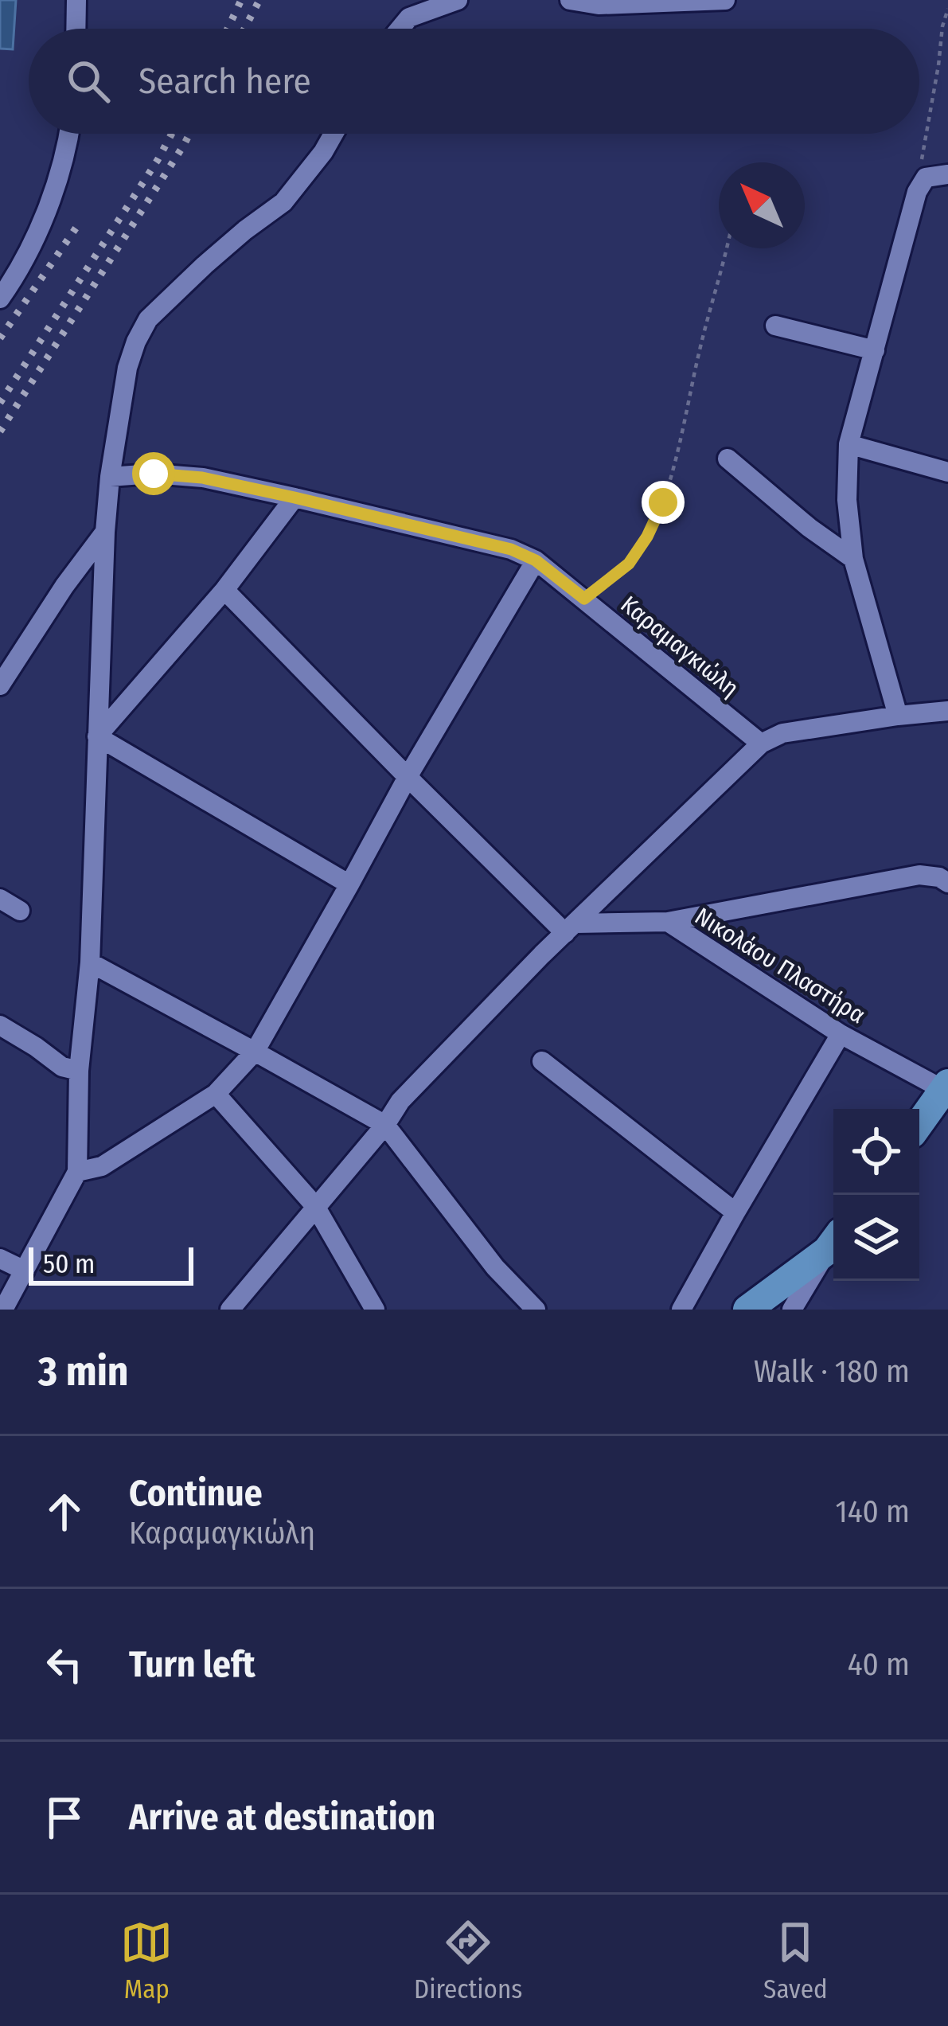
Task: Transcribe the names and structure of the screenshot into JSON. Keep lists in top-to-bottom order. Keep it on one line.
{"streets":{"street":["Καραμαγκιώλη","Νικολάου Πλαστήρα"]},"scale_bar":"50 m","north":"top left","page":{"search":"Search here","scale":"50 m","heading":["3 min","Walk · 180 m"],"list":[["Continue","Καραμαγκιώλη","140 m"],["Turn left","40 m"],"Arrive at destination"],"nav":["Map","Directions","Saved"]}}
